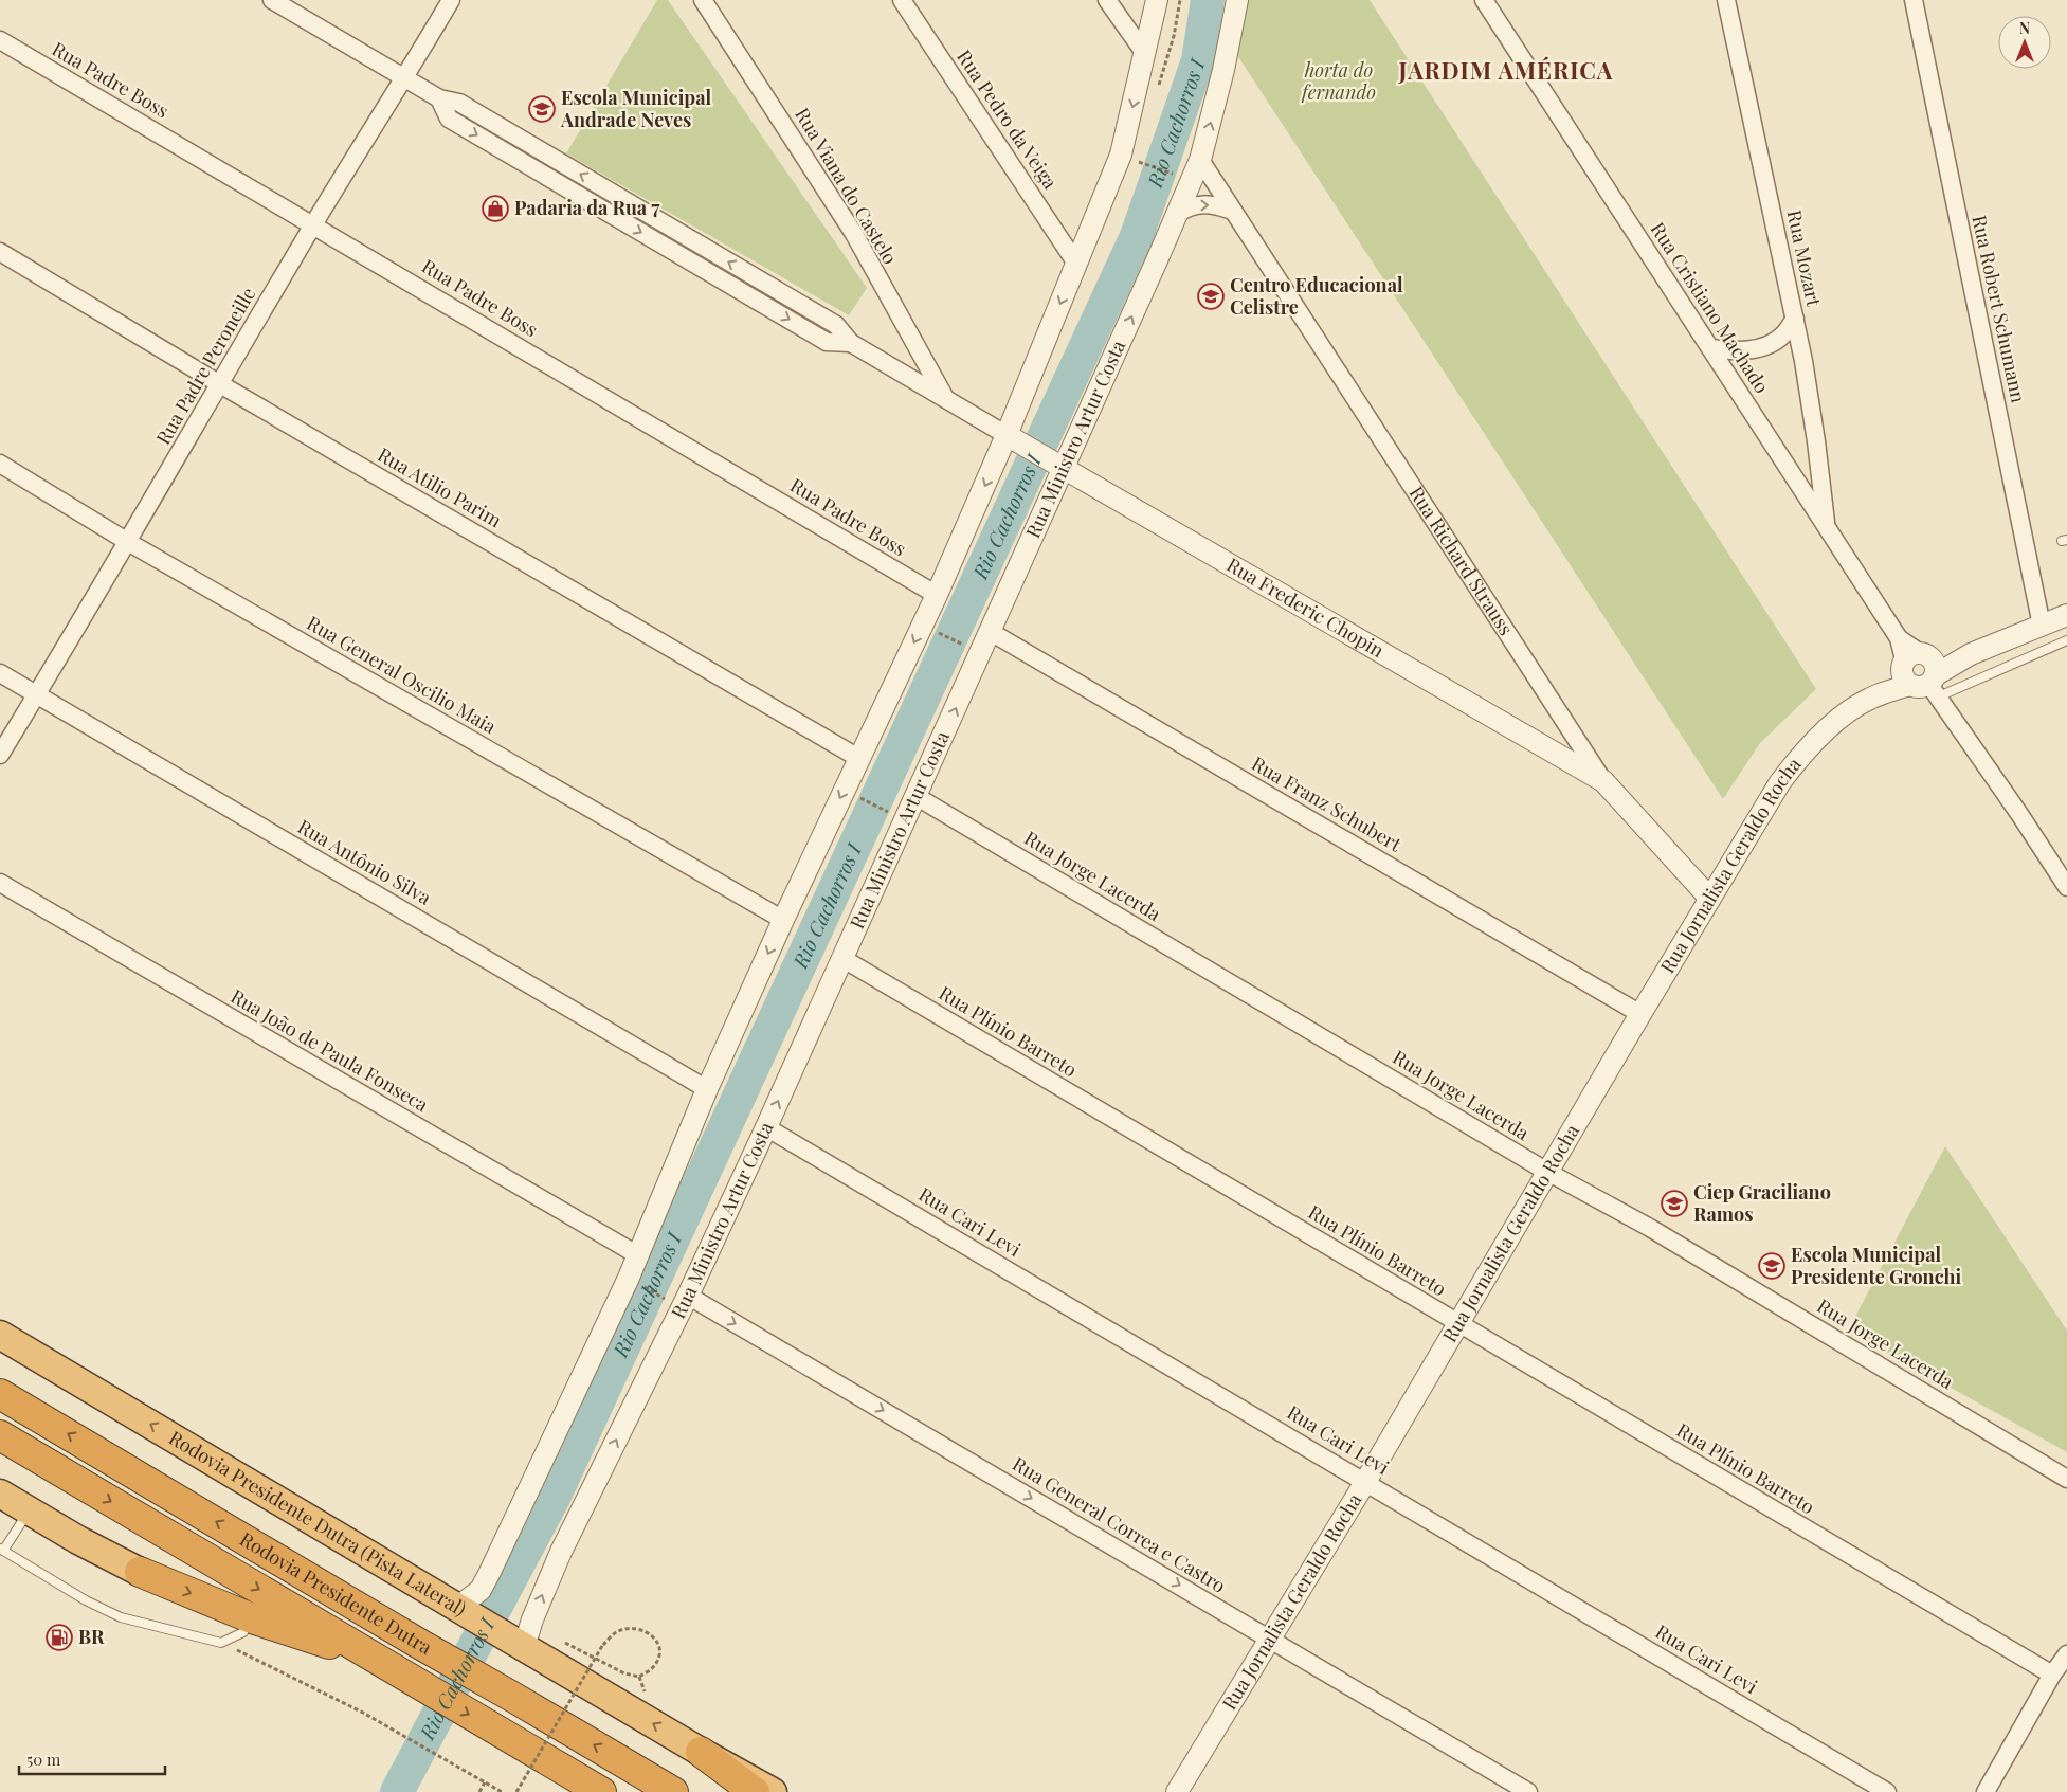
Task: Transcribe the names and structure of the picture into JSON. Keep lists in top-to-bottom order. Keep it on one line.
{"streets":{"highway":["Rodovia Presidente Dutra (Pista Lateral)","Rodovia Presidente Dutra"],"street":["Rua Padre Boss","Rua Pedro da Veiga","Rua Viana do Castelo","Rua Mozart","Rua Cristiano Machado","Rua Robert Schumann","Rua Padre Peroneille","Rua Ministro Artur Costa","Rua Atilio Parim","Rua Richard Strauss","Rua Frederic Chopin","Rua General Oscilio Maia","Rua Franz Schubert","Rua Antônio Silva","Rua Jornalista Geraldo Rocha","Rua Jorge Lacerda","Rua Plínio Barreto","Rua João de Paula Fonseca","Rua Cari Levi","Rua General Correa e Castro"]},"crossings":[["Rua Padre Boss","Rua Padre Peroneille"],["Rua Mozart","Rua Cristiano Machado"],["Rua Cristiano Machado","Rua Jornalista Geraldo Rocha"],["Rua Robert Schumann","Rua Jornalista Geraldo Rocha"],["Rua Padre Peroneille","Rua Atilio Parim"],["Rua Padre Peroneille","Rua General Oscilio Maia"],["Rua Padre Peroneille","Rua Antônio Silva"],["Rua Ministro Artur Costa","Rua Richard Strauss"],["Rua Ministro Artur Costa","Rua Frederic Chopin"],["Rua Ministro Artur Costa","Rua Franz Schubert"],["Rua Ministro Artur Costa","Rua Jorge Lacerda"],["Rua Ministro Artur Costa","Rua Plínio Barreto"],["Rua Ministro Artur Costa","Rua Cari Levi"],["Rua Ministro Artur Costa","Rodovia Presidente Dutra (Pista Lateral)"],["Rua Ministro Artur Costa","Rua General Correa e Castro"],["Rua Richard Strauss","Rua Frederic Chopin"],["Rua Richard Strauss","Rua Jornalista Geraldo Rocha"],["Rua Franz Schubert","Rua Jornalista Geraldo Rocha"],["Rua Jornalista Geraldo Rocha","Rua Jorge Lacerda"],["Rua Jornalista Geraldo Rocha","Rua Plínio Barreto"],["Rua Jornalista Geraldo Rocha","Rua Cari Levi"],["Rua Jornalista Geraldo Rocha","Rua General Correa e Castro"]],"one_way":["Rua General Correa e Castro"],"districts":["JARDIM AMÉRICA"],"water":["Rio Cachorros I"],"parks":["horta do fernando"],"places":{"school or university":["Escola Municipal Andrade Neves","Centro Educacional Celistre","Ciep Graciliano Ramos","Escola Municipal Presidente Gronchi"],"shop":["Padaria da Rua 7"],"fuel station":["BR"]},"scale_bar":"50 m","north":"top"}
